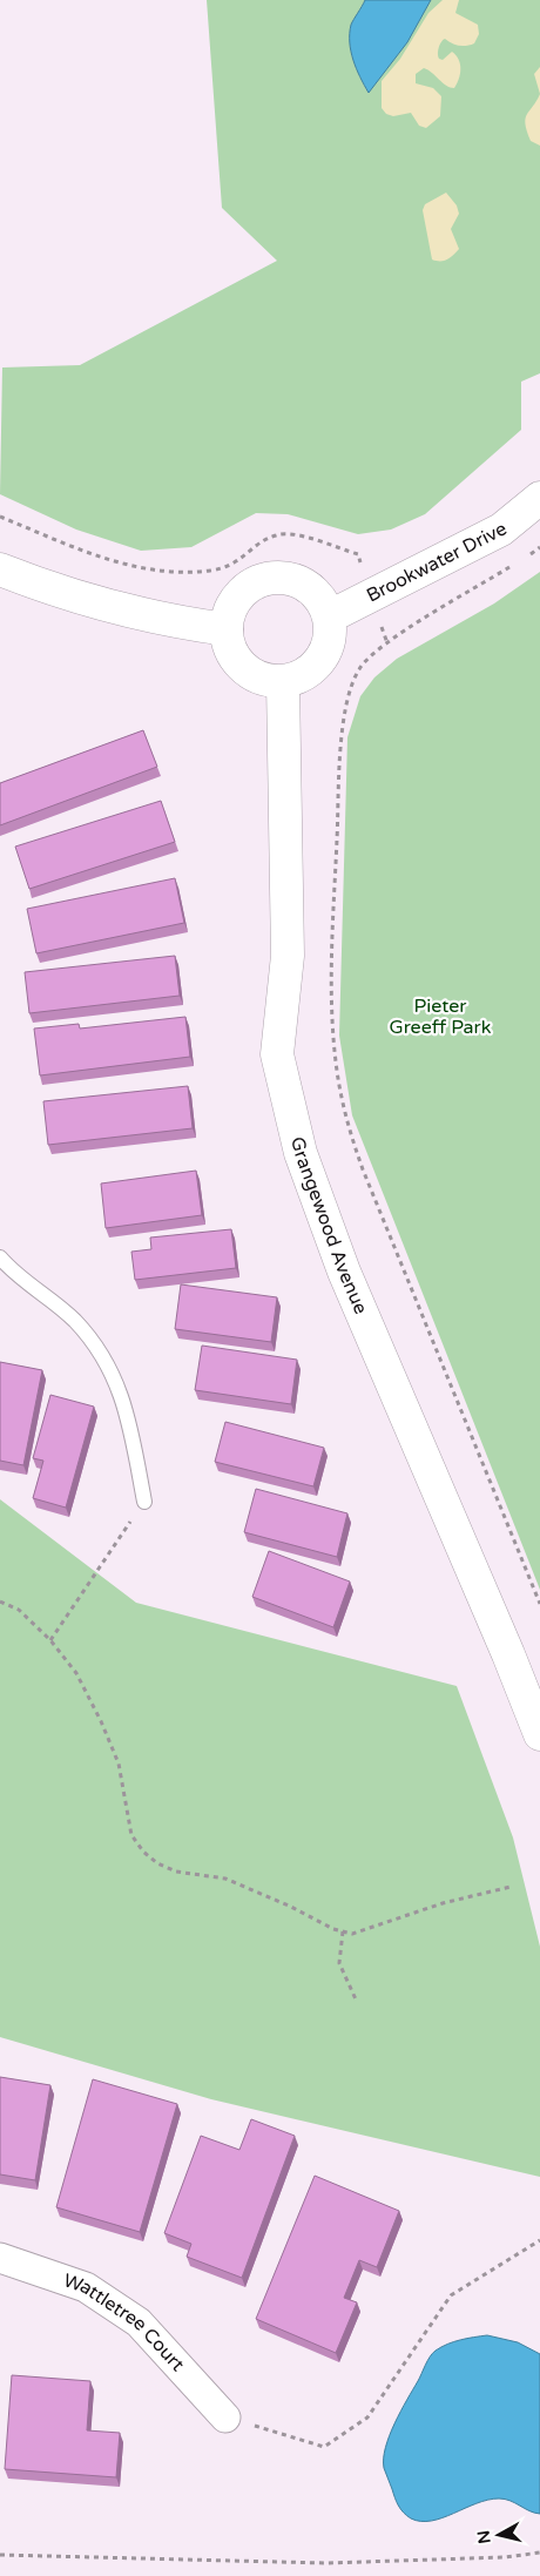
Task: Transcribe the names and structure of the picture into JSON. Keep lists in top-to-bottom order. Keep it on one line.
{"streets":{"street":["Brookwater Drive","Grangewood Avenue","Wattletree Court"]},"crossings":[["Brookwater Drive","Grangewood Avenue"]],"parks":["Pieter Greeff Park"],"north":"left"}
